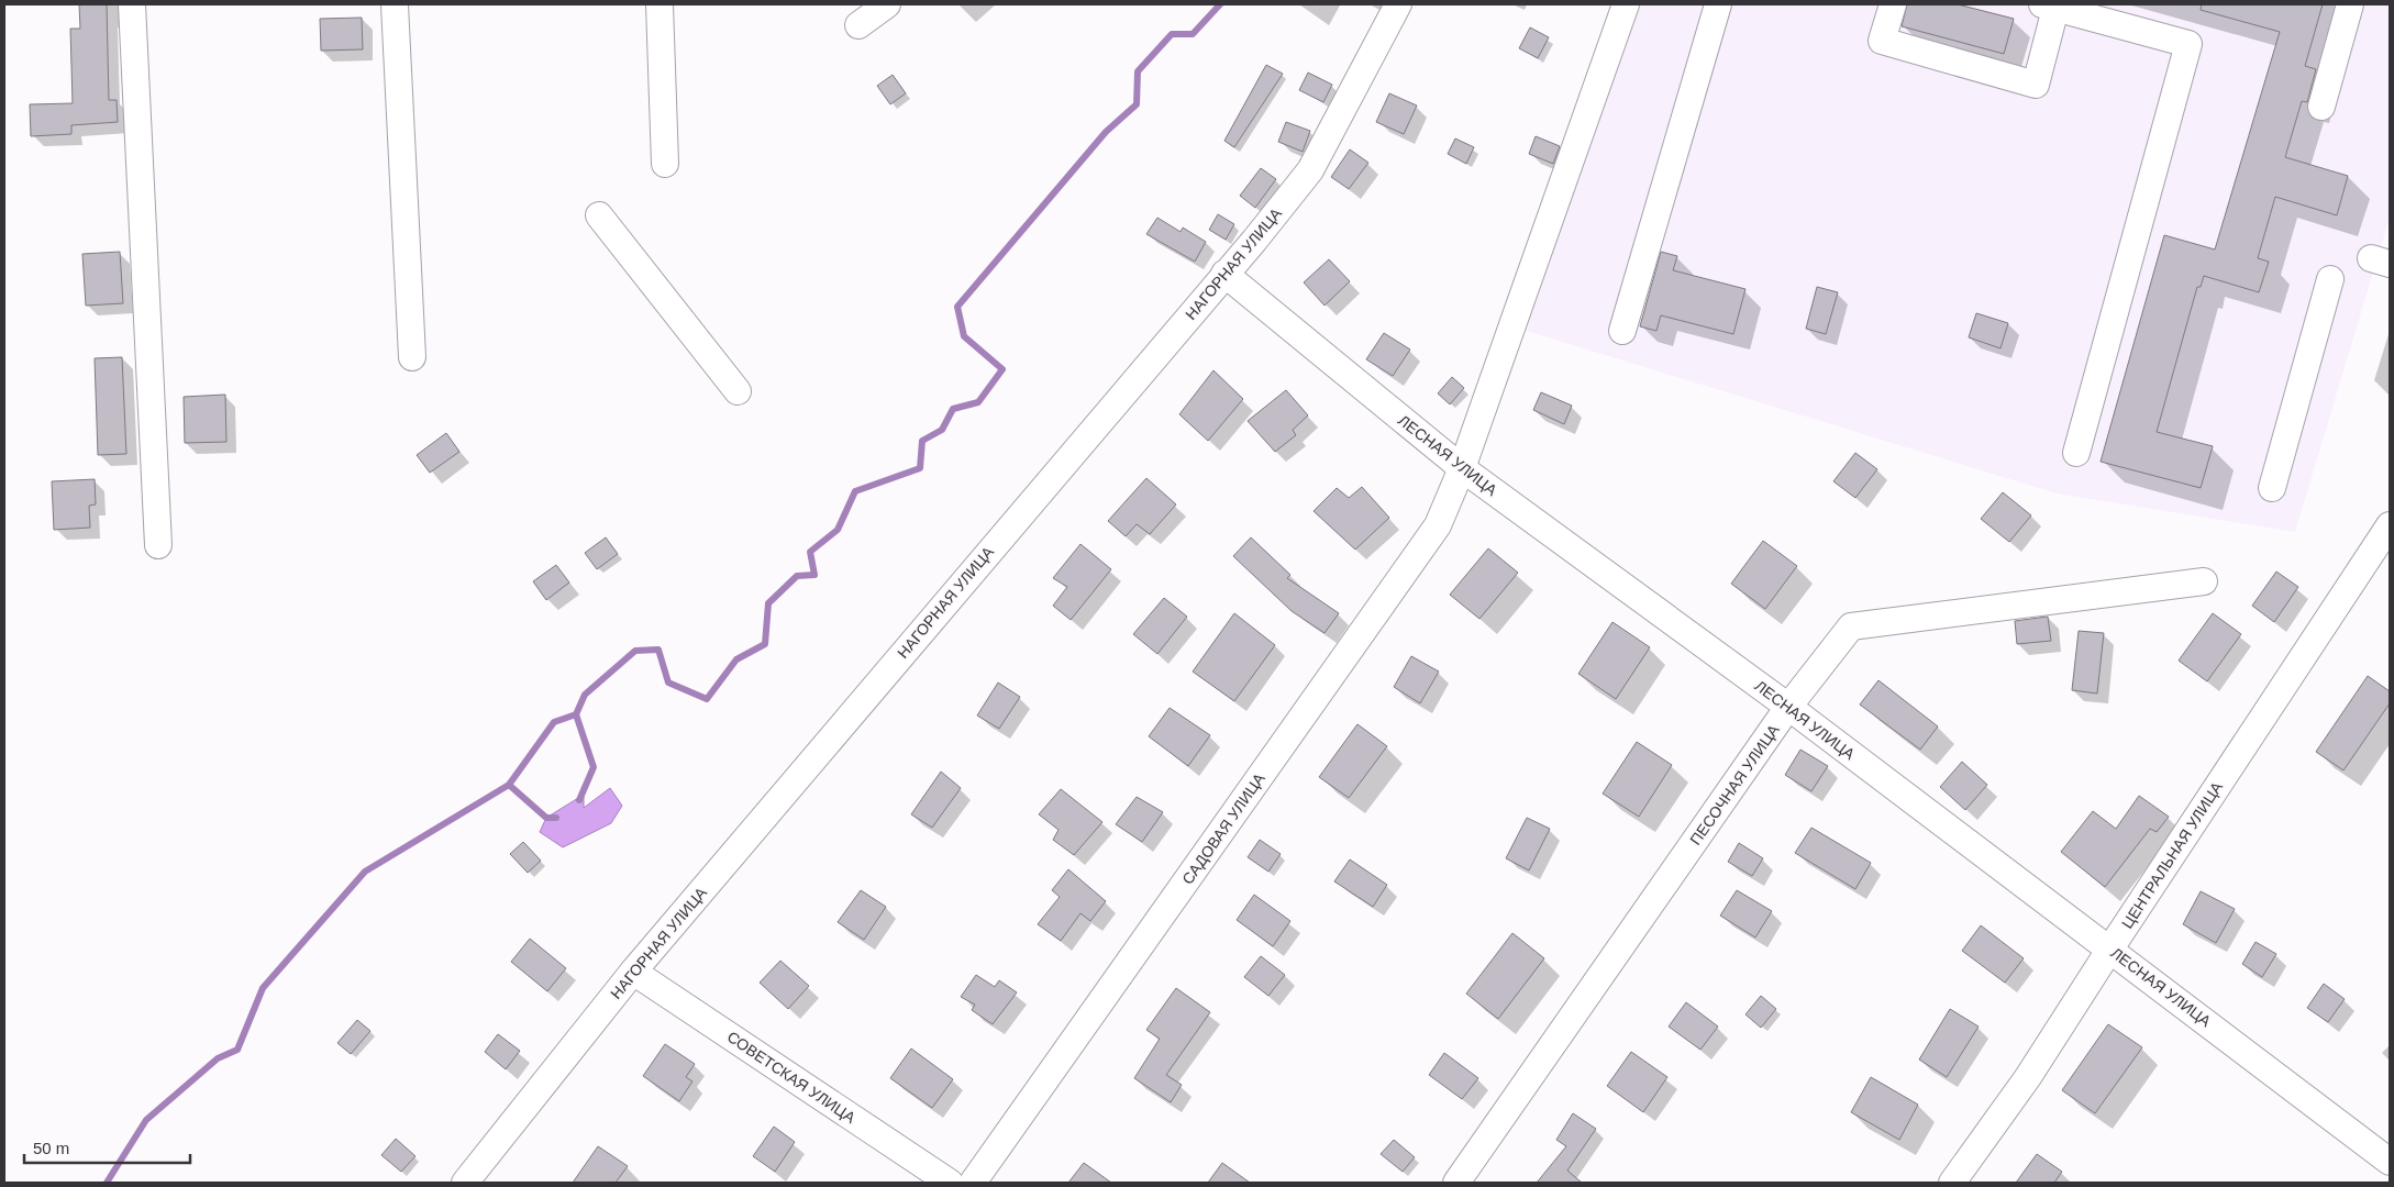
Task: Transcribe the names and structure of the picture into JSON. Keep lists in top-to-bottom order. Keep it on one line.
{"streets":{"street":["НАГОРНАЯ УЛИЦА","ЛЕСНАЯ УЛИЦА","ПЕСОЧНАЯ УЛИЦА","САДОВАЯ УЛИЦА","ЦЕНТРАЛЬНАЯ УЛИЦА","СОВЕТСКАЯ УЛИЦА"]},"crossings":[["НАГОРНАЯ УЛИЦА","ЛЕСНАЯ УЛИЦА"],["НАГОРНАЯ УЛИЦА","СОВЕТСКАЯ УЛИЦА"],["ЛЕСНАЯ УЛИЦА","ПЕСОЧНАЯ УЛИЦА"],["ЛЕСНАЯ УЛИЦА","САДОВАЯ УЛИЦА"],["ЛЕСНАЯ УЛИЦА","ЦЕНТРАЛЬНАЯ УЛИЦА"]],"scale_bar":"50 m"}
